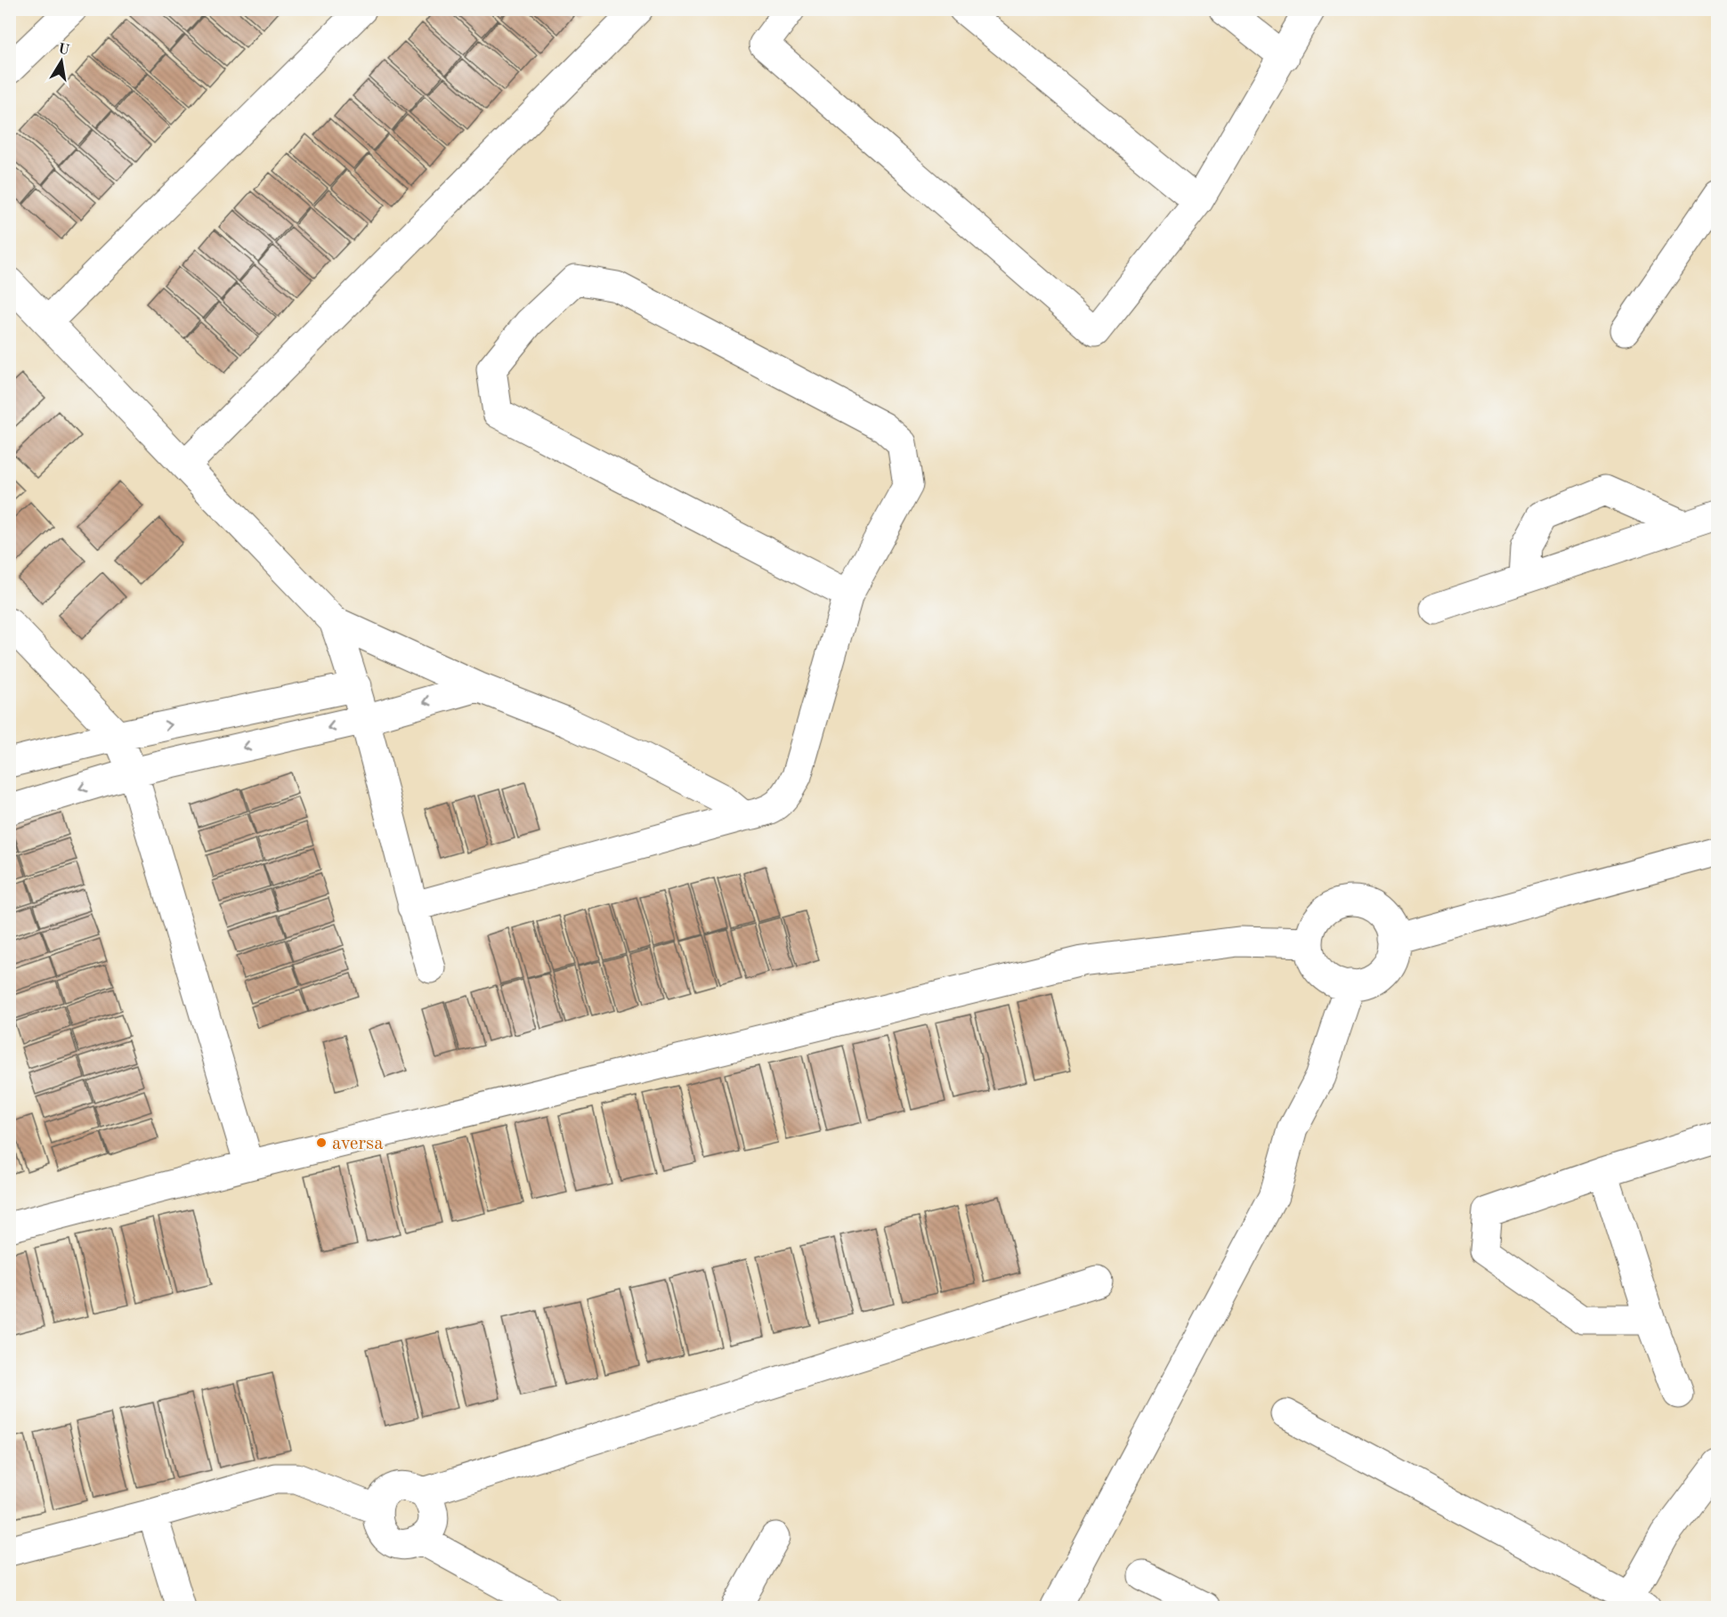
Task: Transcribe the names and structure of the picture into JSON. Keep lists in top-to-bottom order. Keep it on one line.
{"places":["aversa"],"north":"top"}
